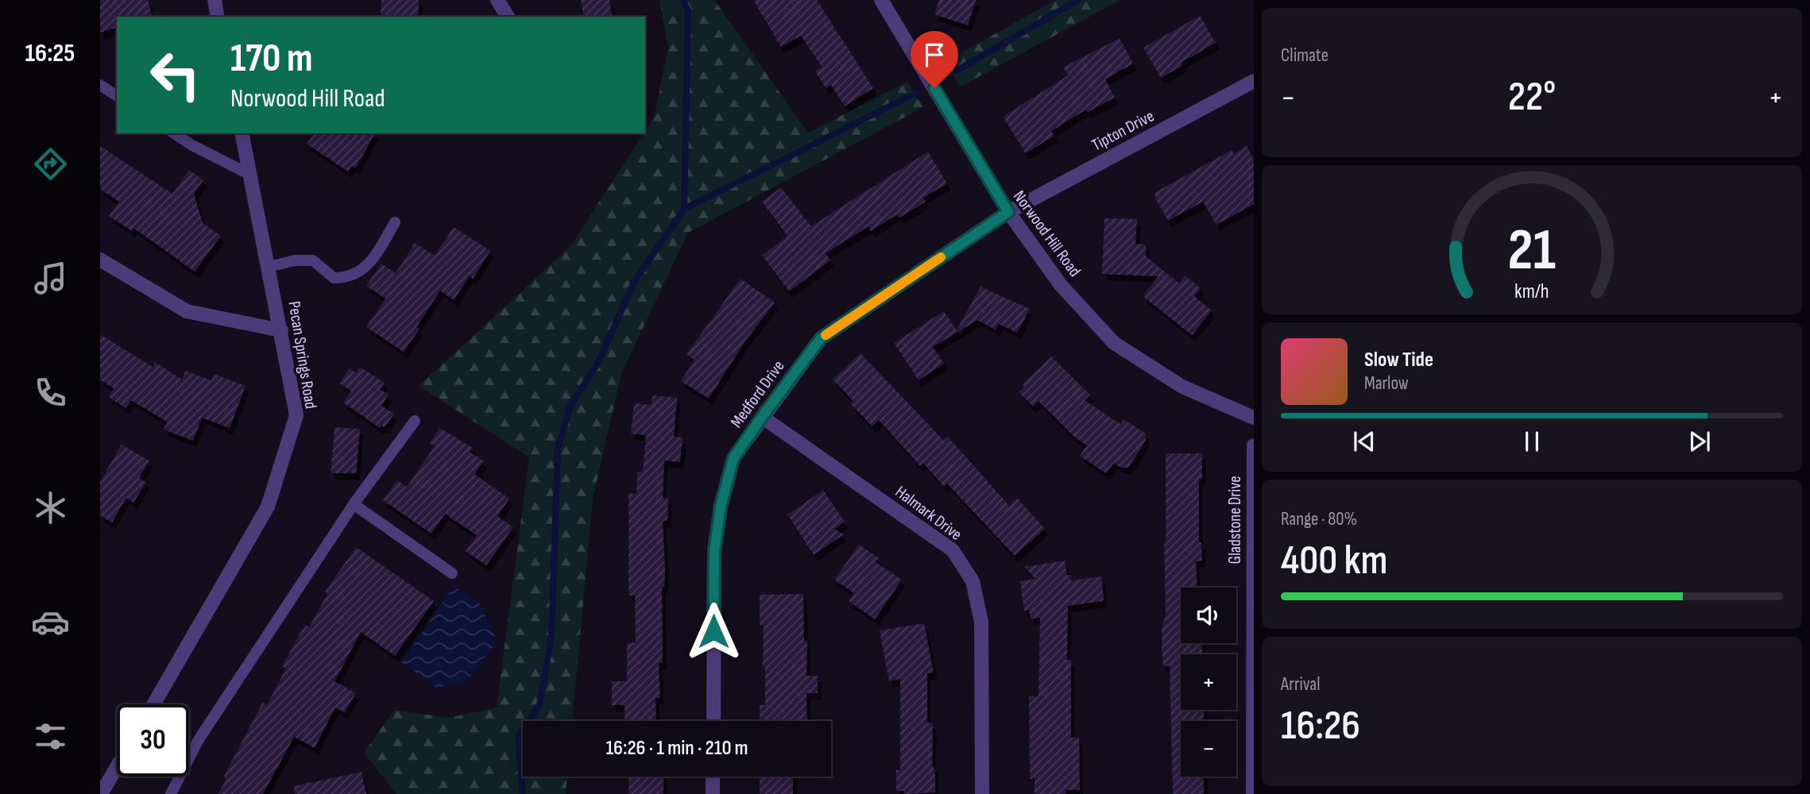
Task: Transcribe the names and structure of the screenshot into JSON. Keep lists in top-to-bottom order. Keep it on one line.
{"streets":{"street":["Tipton Drive","Norwood Hill Road","Pecan Springs Road","Medford Drive","Halmark Drive","Gladstone Drive"]},"crossings":[["Tipton Drive","Norwood Hill Road"],["Tipton Drive","Medford Drive"],["Norwood Hill Road","Medford Drive"],["Medford Drive","Halmark Drive"]],"page":{"tabs":"16:25","tile":["Climate",["Range · 80%","400 km"],["Arrival","16:26"]],"turn":["170 m","Norwood Hill Road"],"heat":["−","22°","+"],"song":["Slow Tide","Marlow"],"map_buttons":["+","−"],"limit":"30","trip":"16:26 · 1 min · 210 m","gauge":["21","km/h"]}}
